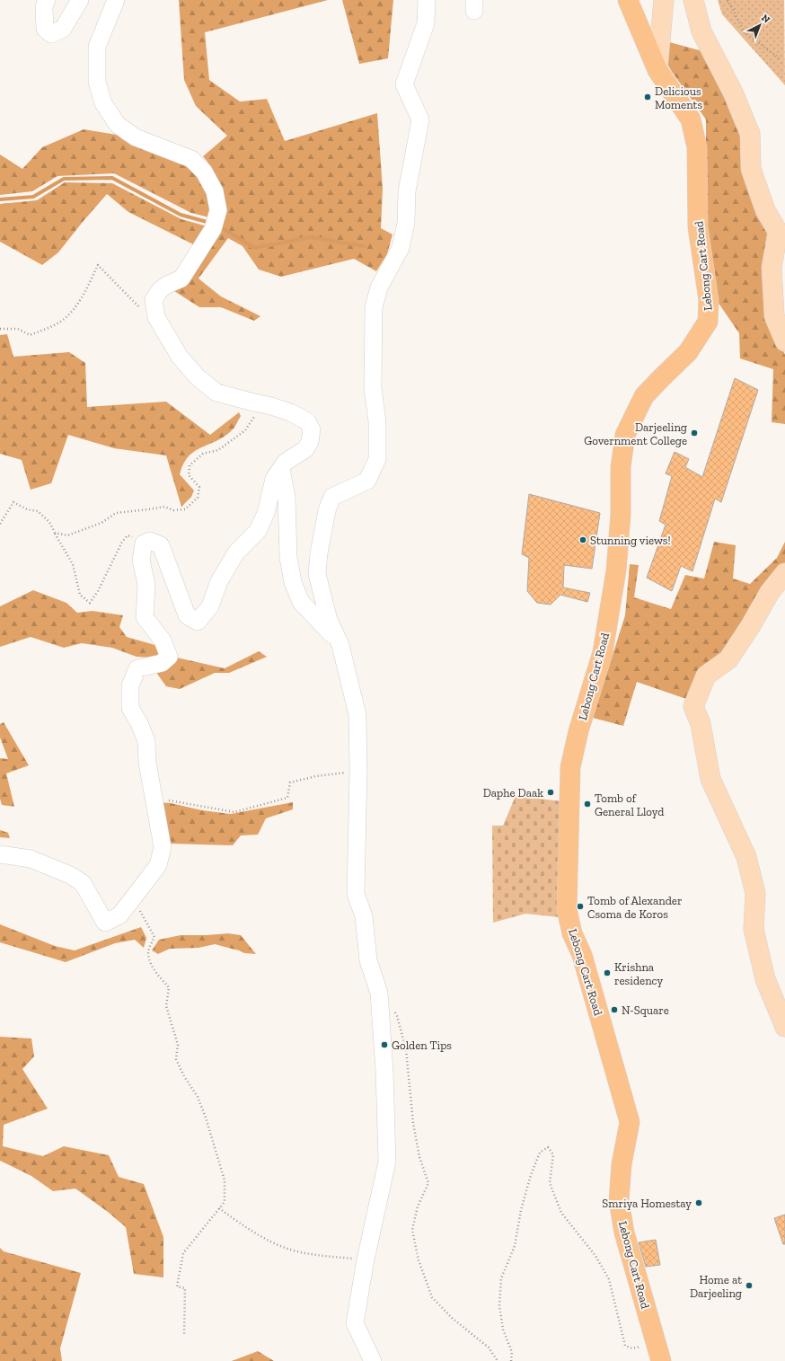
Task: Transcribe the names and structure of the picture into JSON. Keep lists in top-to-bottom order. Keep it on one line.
{"streets":{"highway":["Lebong Cart Road"]},"places":["Delicious Moments","Darjeeling Government College","Stunning views!","Daphe Daak","Tomb of General Lloyd","Tomb of Alexander Csoma de Koros","Krishna residency","N-Square","Golden Tips","Smriya Homestay","Home at Darjeeling"],"north":"top right"}
